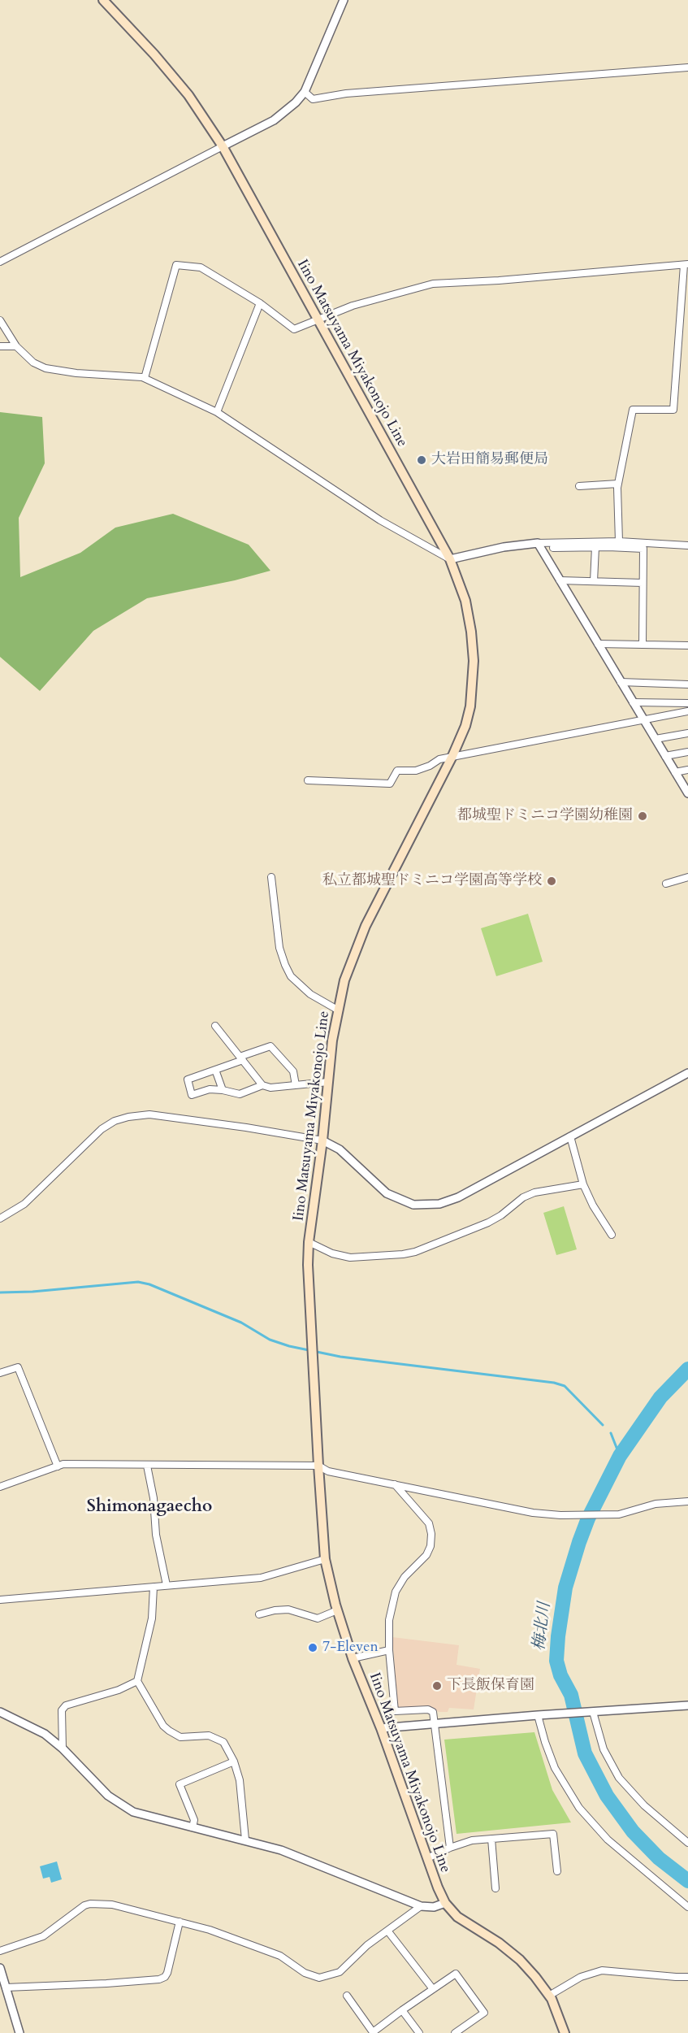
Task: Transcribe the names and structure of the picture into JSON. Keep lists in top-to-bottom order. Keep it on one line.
{"streets":{"main road":["Iino Matsuyama Miyakonojo Line"]},"districts":["Shimonagaecho"],"water":["梅北川"],"places":["大岩田簡易郵便局","都城聖ドミニコ学園幼稚園","私立都城聖ドミニコ学園高等学校","7-Eleven","下長飯保育園"]}
